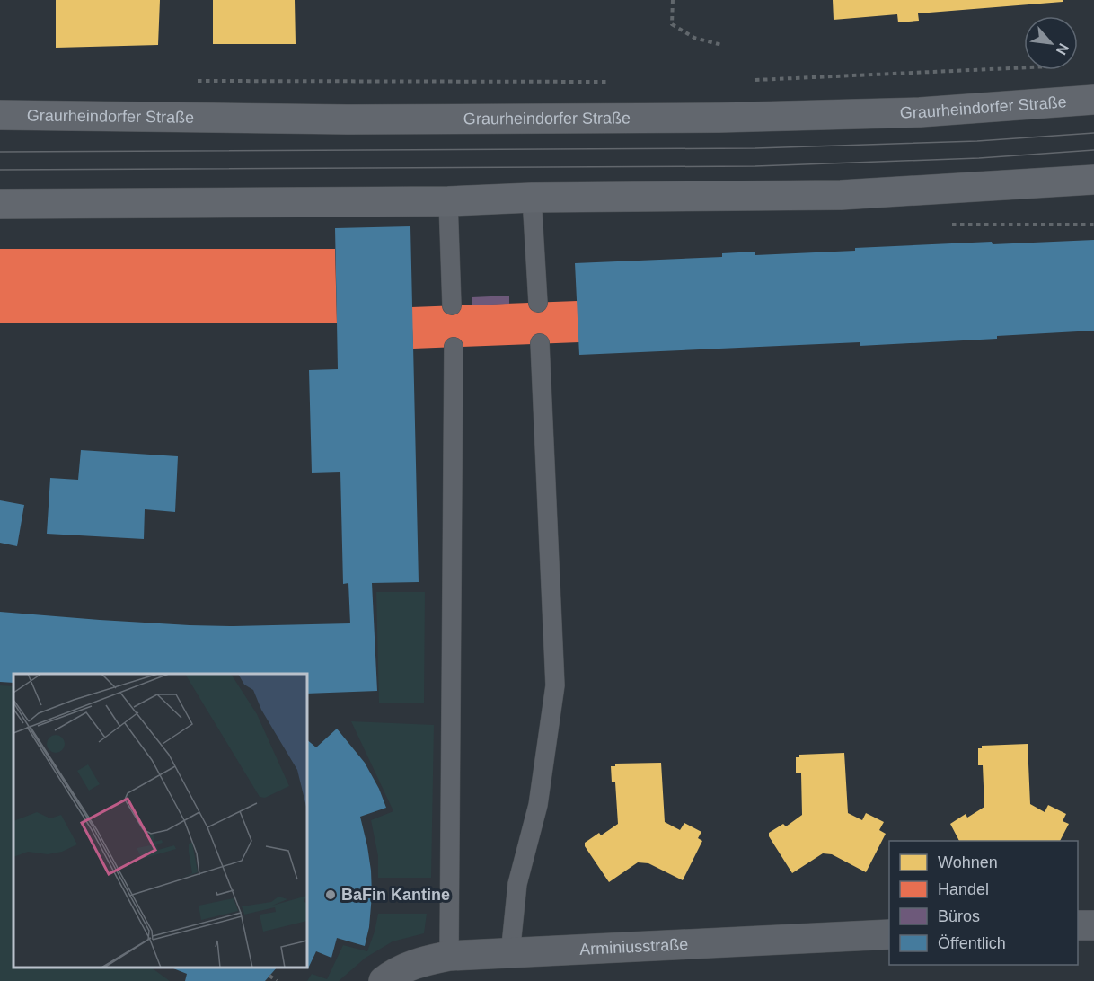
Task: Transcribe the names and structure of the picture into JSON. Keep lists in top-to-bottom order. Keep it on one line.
{"streets":{"main road":["Graurheindorfer Straße"],"street":["Arminiusstraße"]},"places":["BaFin Kantine"],"legend":["Wohnen","Handel","Büros","Öffentlich"],"north":"bottom right"}
